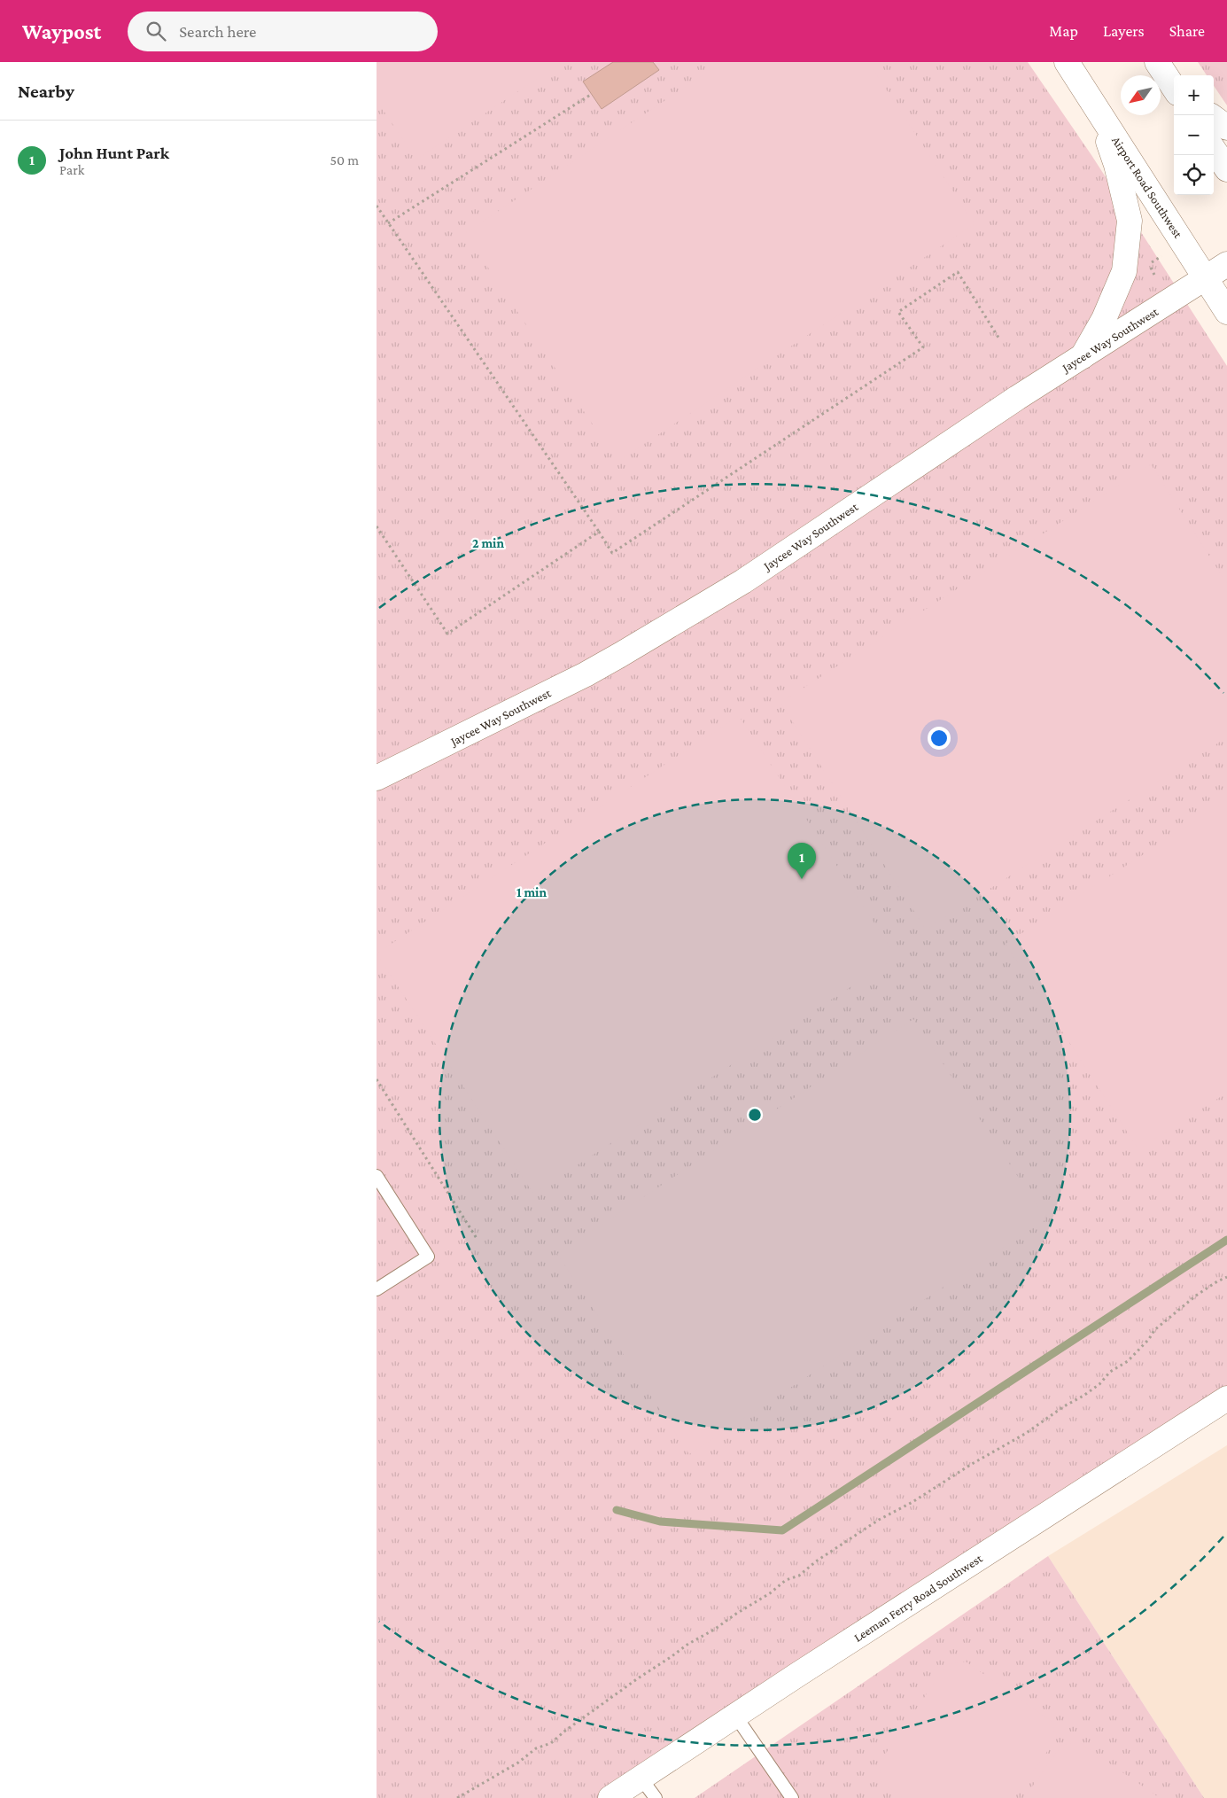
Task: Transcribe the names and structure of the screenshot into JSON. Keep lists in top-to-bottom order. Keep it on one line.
{"streets":{"street":["Airport Road Southwest","Jaycee Way Southwest","Leeman Ferry Road Southwest"]},"crossings":[["Airport Road Southwest","Jaycee Way Southwest"]],"north":"bottom left","page":{"header":"Waypost","search":"Search here","nav":["Map","Layers","Share"],"heading":"Nearby","map_buttons":["+","−"],"list":[{"mark":"1","name":"John Hunt Park","note":"Park","value":"50 m"}],"pins":"1"},"rings":["2 min","1 min"]}
